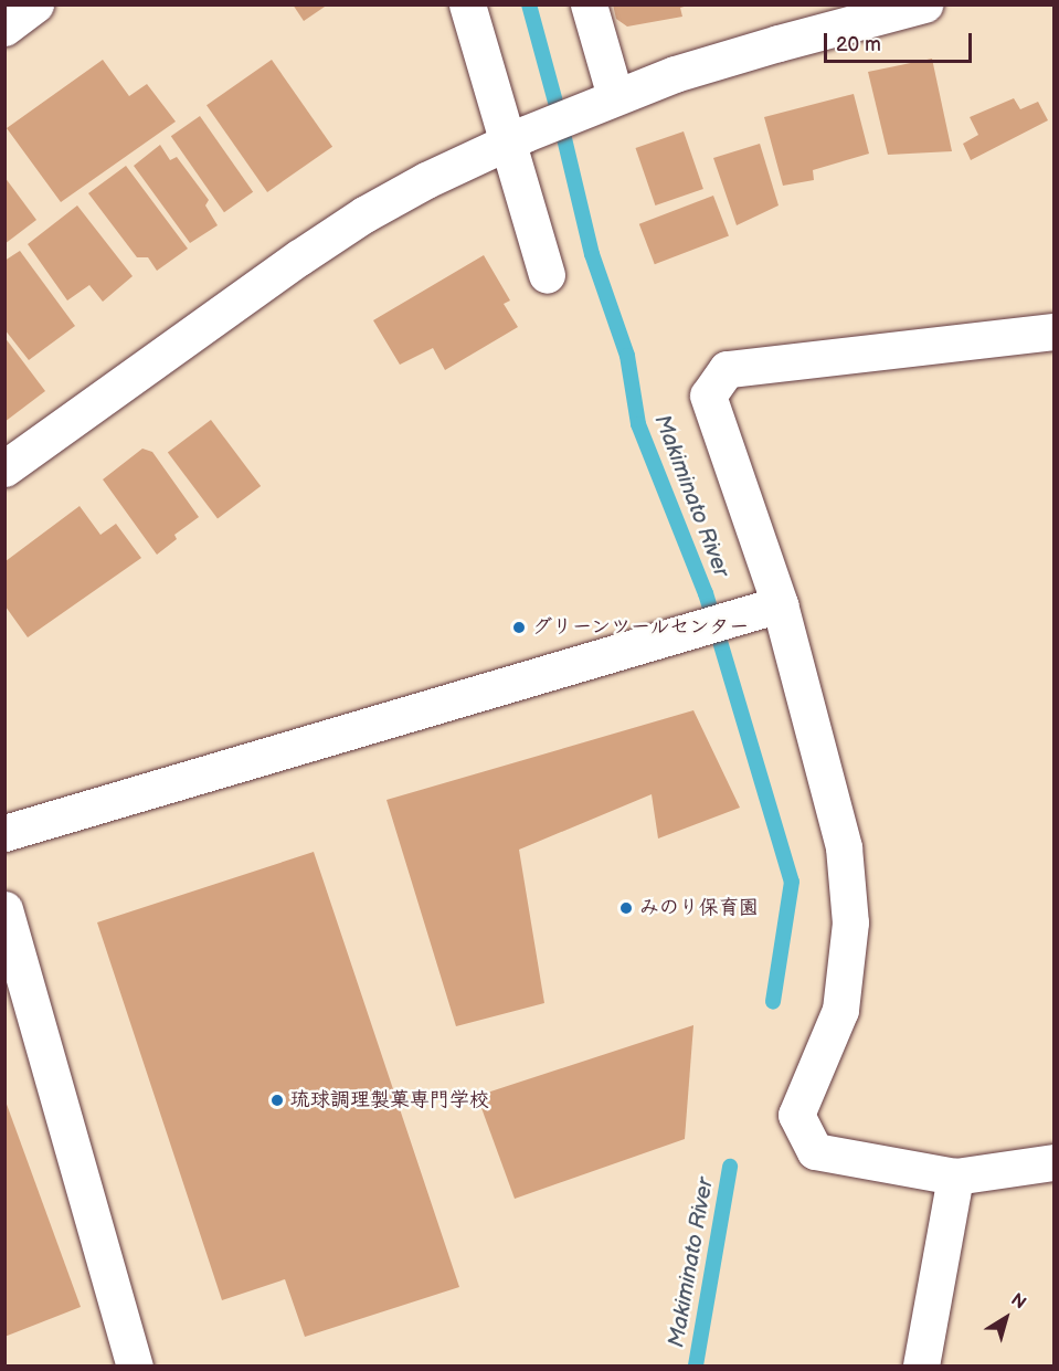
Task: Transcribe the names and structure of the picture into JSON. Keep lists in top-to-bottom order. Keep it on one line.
{"water":["Makiminato River"],"places":["グリーンツールセンター","みのり保育園","琉球調理製菓専門学校"],"scale_bar":"20 m","north":"top right"}
